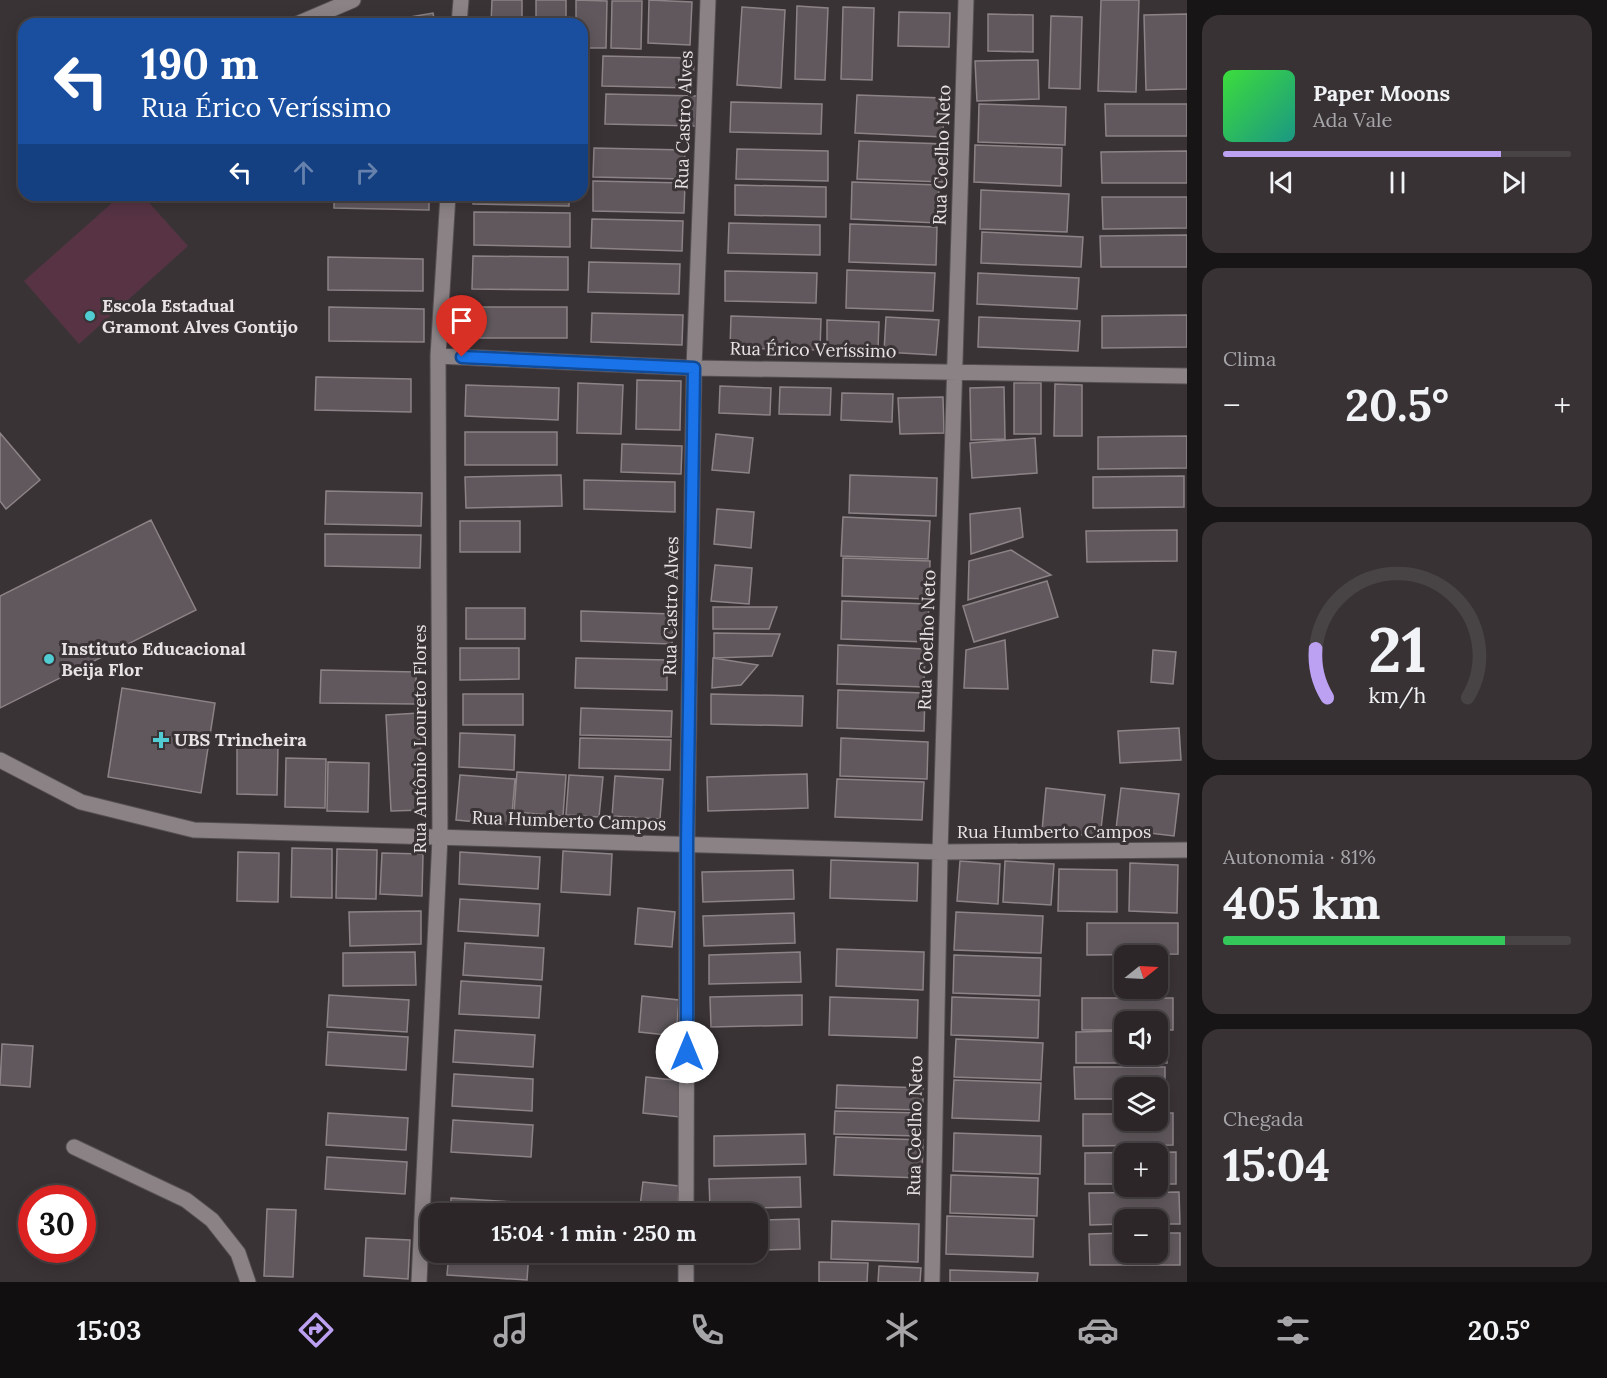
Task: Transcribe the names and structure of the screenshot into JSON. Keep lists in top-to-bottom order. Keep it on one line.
{"streets":{"street":["Rua Castro Alves","Rua Coelho Neto","Rua Érico Veríssimo","Rua Antônio Loureto Flores","Rua Humberto Campos"]},"crossings":[["Rua Castro Alves","Rua Érico Veríssimo"],["Rua Castro Alves","Rua Humberto Campos"],["Rua Coelho Neto","Rua Érico Veríssimo"],["Rua Coelho Neto","Rua Humberto Campos"],["Rua Érico Veríssimo","Rua Antônio Loureto Flores"],["Rua Antônio Loureto Flores","Rua Humberto Campos"]],"places":{"other":["Escola Estadual Gramont Alves Gontijo","Instituto Educacional Beija Flor"],"health":["UBS Trincheira"]},"north":"right","page":{"turn":["190 m","Rua Érico Veríssimo"],"song":["Paper Moons","Ada Vale"],"tile":["Clima",["Autonomia · 81%","405 km"],["Chegada","15:04"]],"heat":["−","20.5°","+"],"map_buttons":["+","−"],"limit":"30","trip":"15:04 · 1 min · 250 m","tabs":["15:03","20.5°"],"gauge":["21","km/h"]}}
